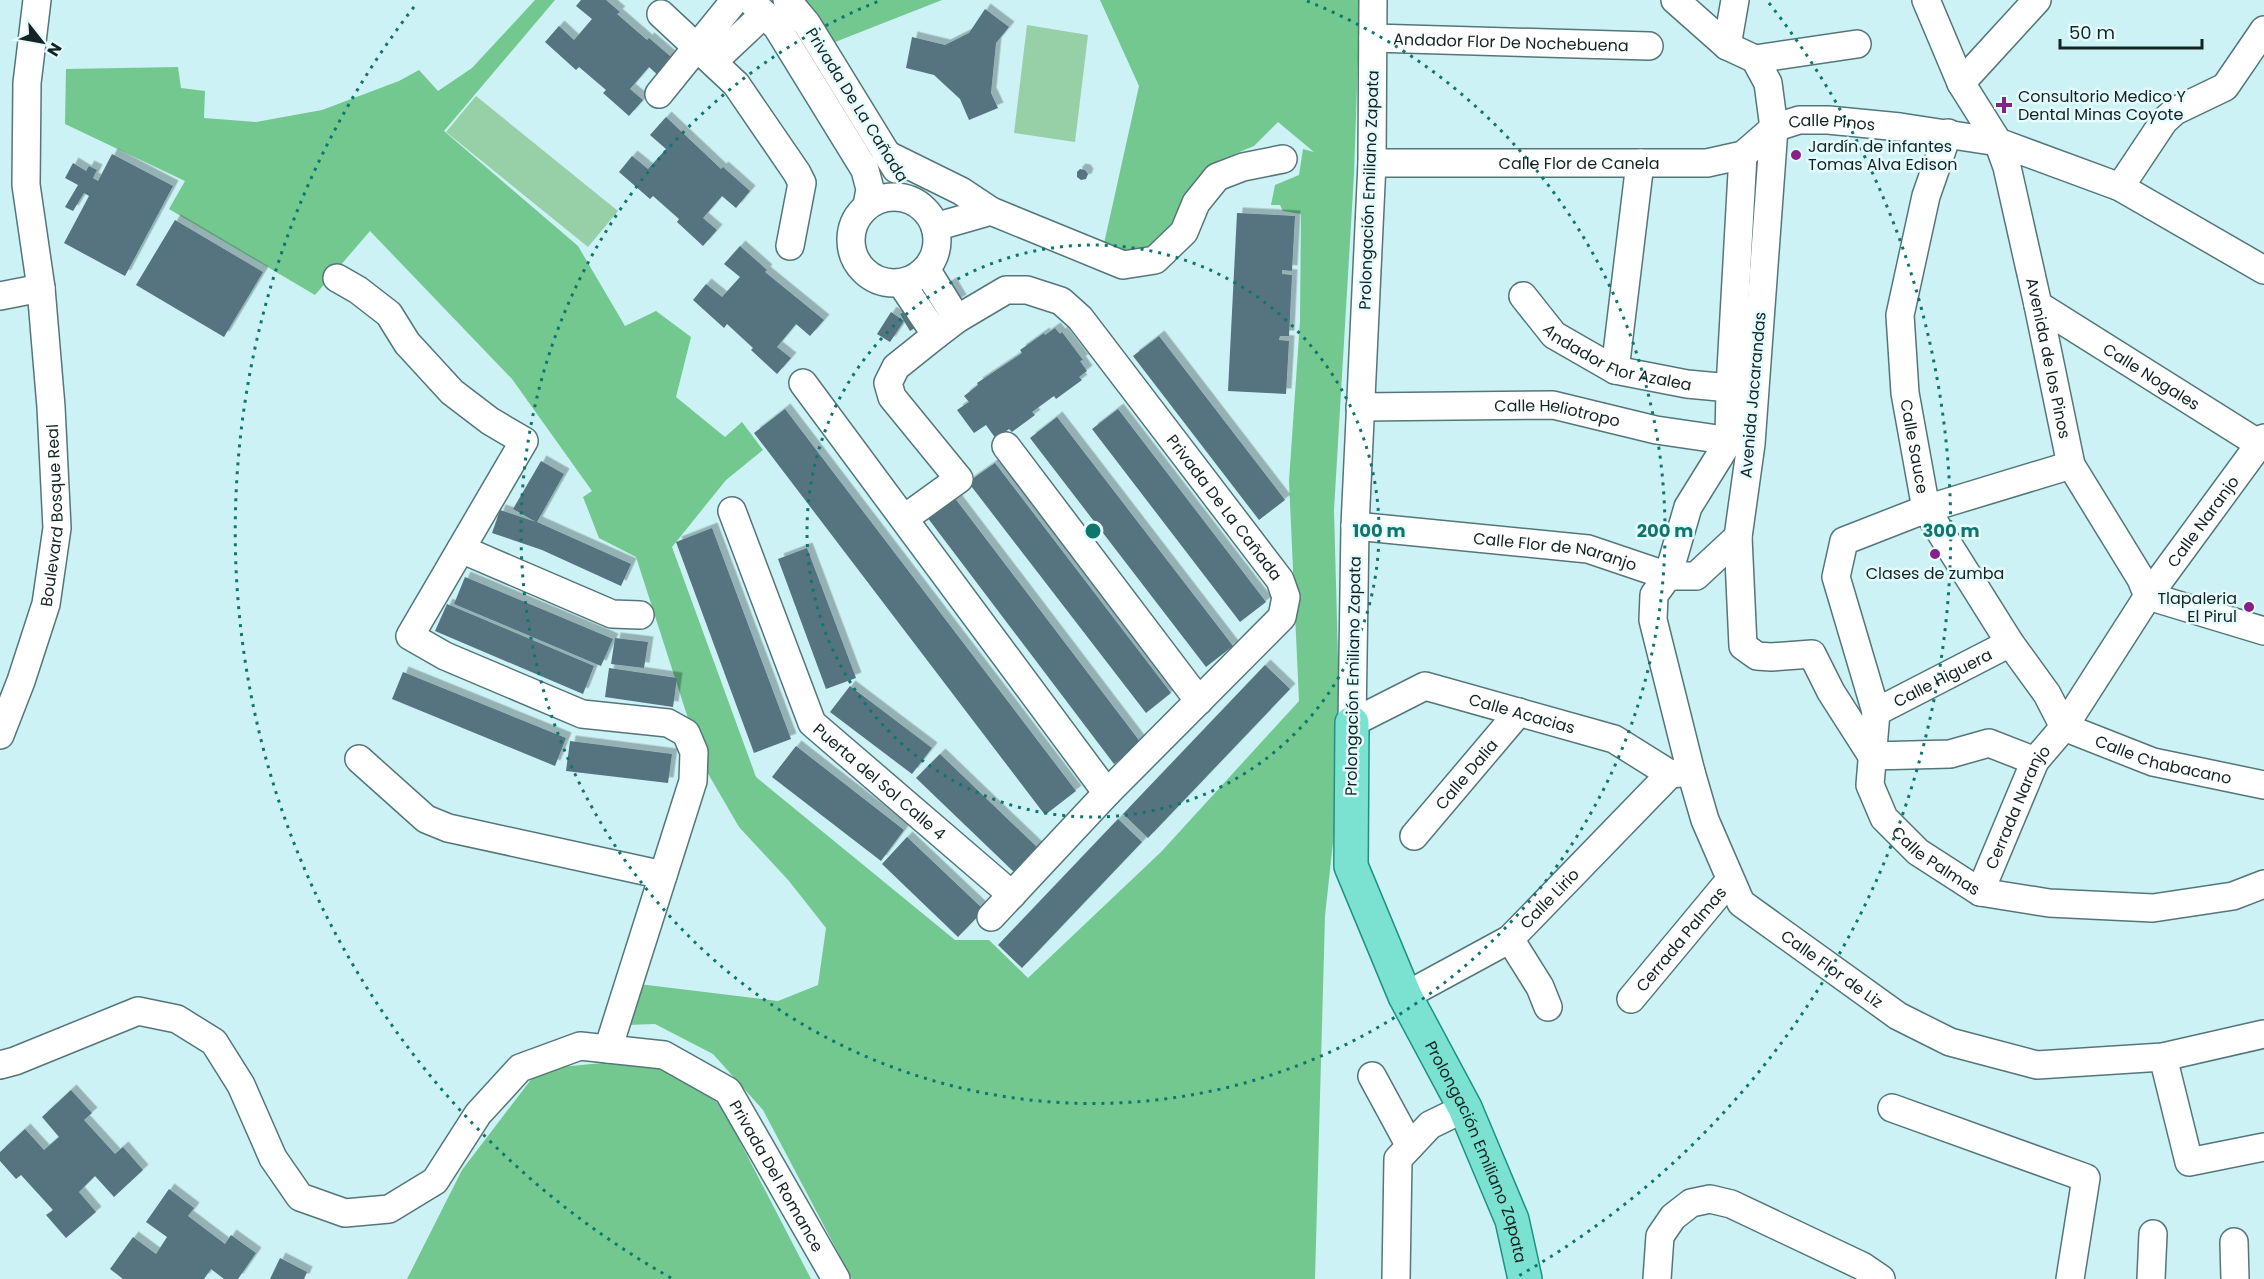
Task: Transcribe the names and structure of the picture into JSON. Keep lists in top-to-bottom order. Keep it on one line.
{"streets":{"main road":["Prolongación Emiliano Zapata"],"street":["Andador Flor De Nochebuena","Privada De La Cañada","Calle Pinos","Calle Flor de Canela","Andador Flor Azalea","Avenida de los Pinos","Calle Nogales","Avenida Jacarandas","Calle Heliotropo","Calle Sauce","Boulevard Bosque Real","Calle Naranjo","Calle Flor de Naranjo","Calle Higuera","Calle Acacias","Calle Chabacano","Calle Dalia","Puerta del Sol Calle 4","Cerrada Naranjo","Calle Palmas","Calle Lirio","Cerrada Palmas","Calle Flor de Liz","Privada Del Romance"]},"crossings":[["Andador Flor De Nochebuena","Prolongación Emiliano Zapata"],["Privada De La Cañada","Puerta del Sol Calle 4"],["Calle Pinos","Calle Flor de Canela"],["Calle Pinos","Avenida de los Pinos"],["Calle Pinos","Avenida Jacarandas"],["Calle Pinos","Calle Sauce"],["Calle Flor de Canela","Prolongación Emiliano Zapata"],["Calle Flor de Canela","Avenida Jacarandas"],["Prolongación Emiliano Zapata","Calle Heliotropo"],["Prolongación Emiliano Zapata","Calle Flor de Naranjo"],["Prolongación Emiliano Zapata","Calle Acacias"],["Prolongación Emiliano Zapata","Calle Lirio"],["Andador Flor Azalea","Avenida Jacarandas"],["Avenida de los Pinos","Calle Nogales"],["Avenida de los Pinos","Calle Naranjo"],["Calle Nogales","Calle Naranjo"],["Avenida Jacarandas","Calle Heliotropo"],["Avenida Jacarandas","Calle Flor de Naranjo"],["Avenida Jacarandas","Calle Palmas"],["Avenida Jacarandas","Calle Flor de Liz"],["Calle Sauce","Calle Naranjo"],["Calle Sauce","Calle Higuera"],["Calle Sauce","Calle Chabacano"],["Calle Sauce","Cerrada Naranjo"],["Calle Naranjo","Calle Chabacano"],["Calle Naranjo","Cerrada Naranjo"],["Calle Flor de Naranjo","Calle Flor de Liz"],["Calle Higuera","Calle Palmas"],["Calle Acacias","Calle Dalia"],["Calle Acacias","Calle Lirio"],["Calle Acacias","Calle Flor de Liz"],["Calle Chabacano","Cerrada Naranjo"],["Cerrada Naranjo","Calle Palmas"],["Calle Lirio","Calle Flor de Liz"],["Cerrada Palmas","Calle Flor de Liz"]],"places":{"health":["Consultorio Medico Y Dental Minas Coyote"],"other":["Jardín de infantes Tomas Alva Edison","Clases de zumba","Tlapaleria El Pirul"]},"scale_bar":"50 m","north":"bottom right","rings":["100 m","200 m","300 m"]}
